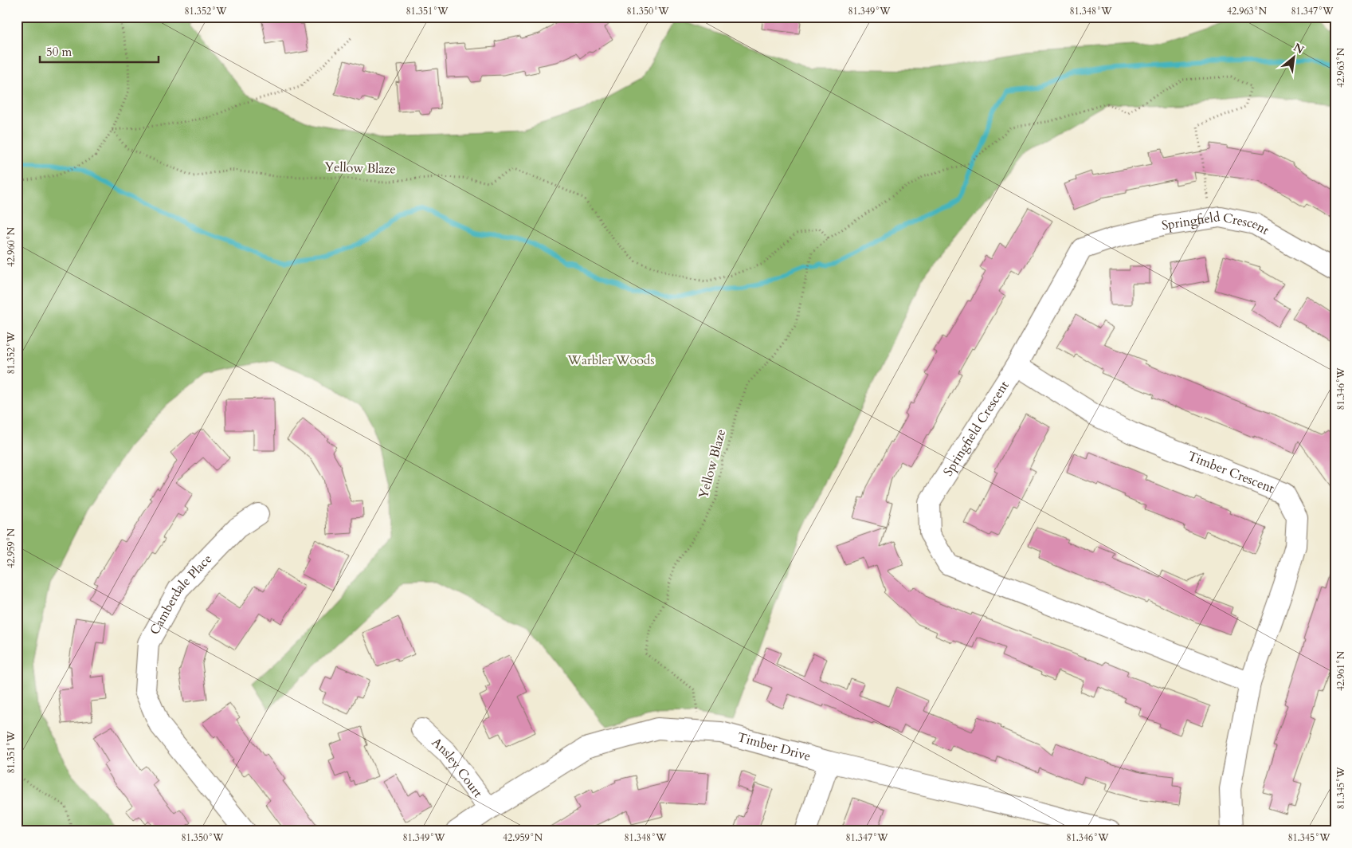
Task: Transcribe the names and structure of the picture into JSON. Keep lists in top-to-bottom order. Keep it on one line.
{"streets":{"street":["Springfield Crescent","Timber Crescent","Camberdale Place","Timber Drive","Ansley Court"],"path":["Yellow Blaze"]},"crossings":[["Yellow Blaze","Timber Drive"],["Springfield Crescent","Timber Crescent"],["Timber Drive","Ansley Court"]],"parks":["Warbler Woods"],"scale_bar":"50 m","north":"top right","coordinates":["81.352°W","81.351°W","81.350°W","81.349°W","81.348°W","42.963°N","81.347°W","42.960°N","81.346°W","42.959°N","42.961°N","81.345°W"]}
